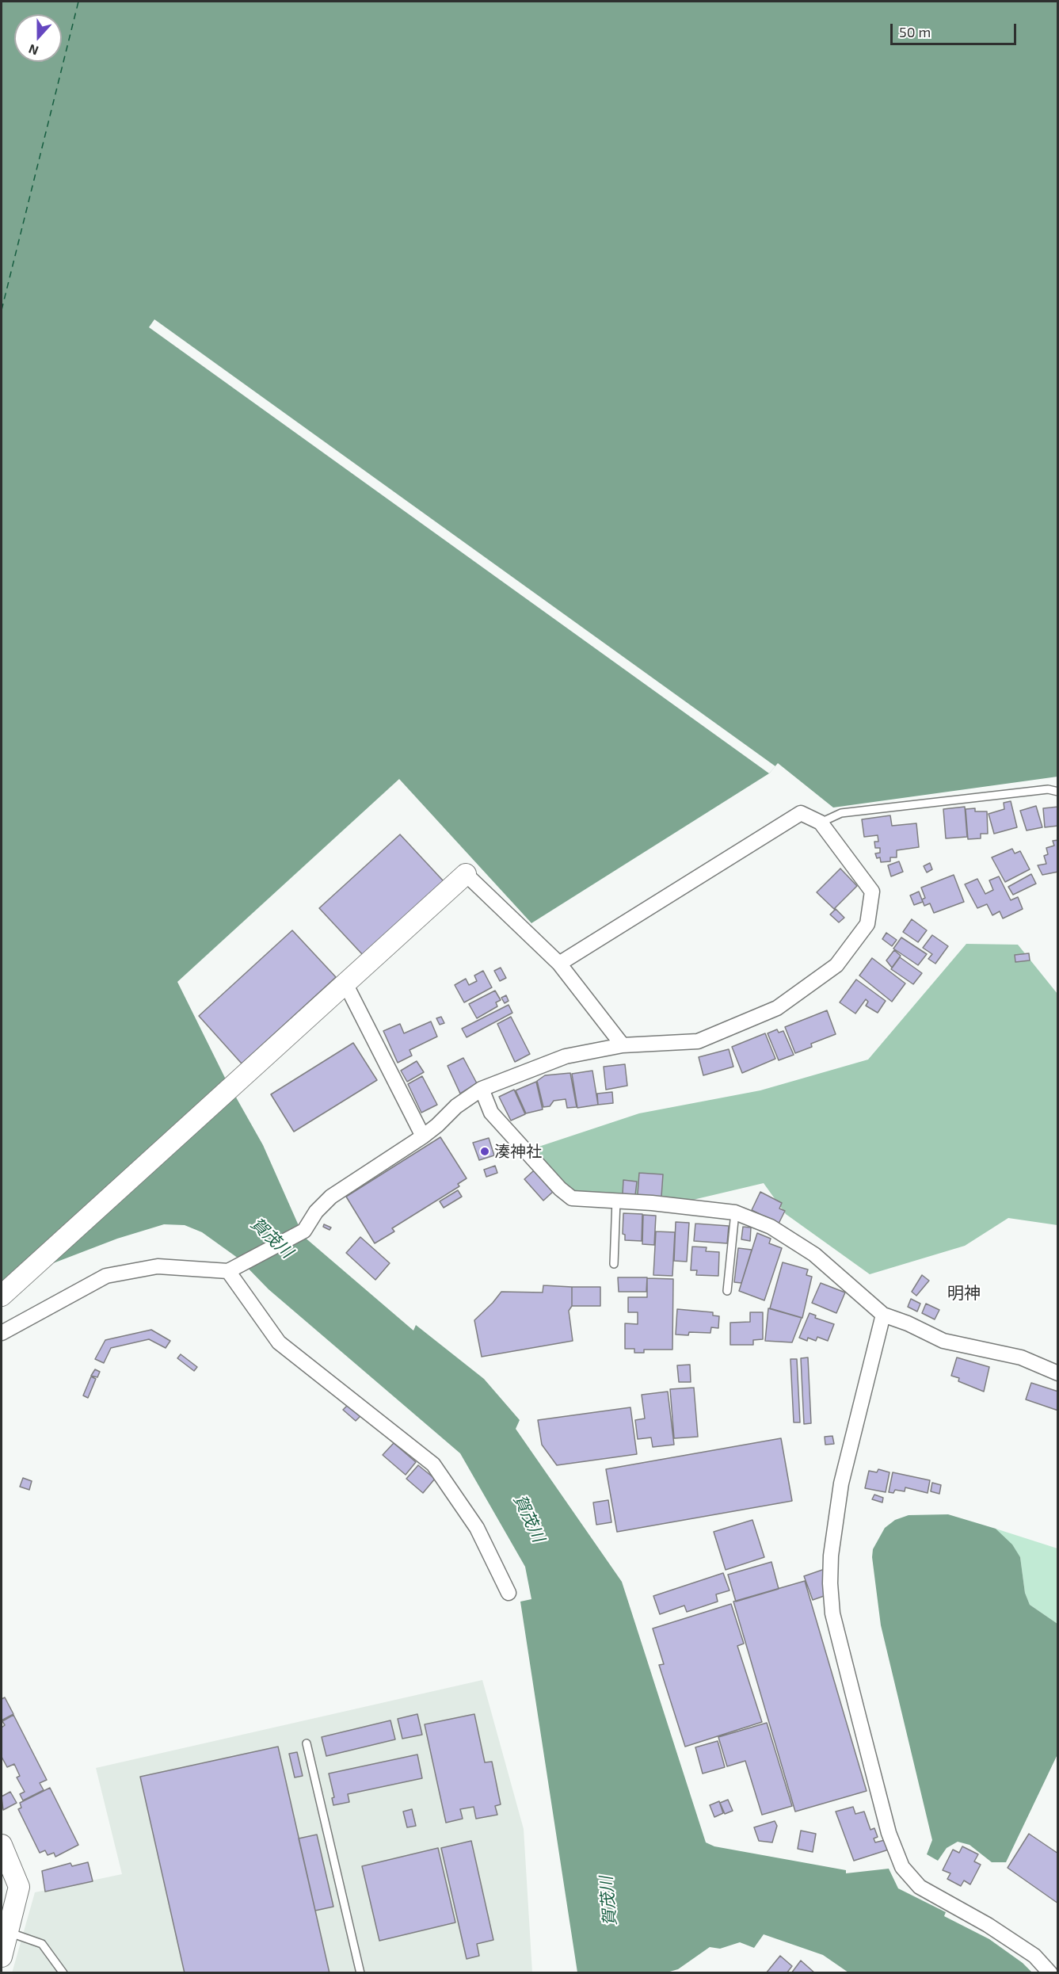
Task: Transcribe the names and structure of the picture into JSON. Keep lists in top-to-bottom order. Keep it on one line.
{"districts":["明神"],"water":["賀茂川"],"places":["湊神社"],"scale_bar":"50 m","north":"bottom"}
